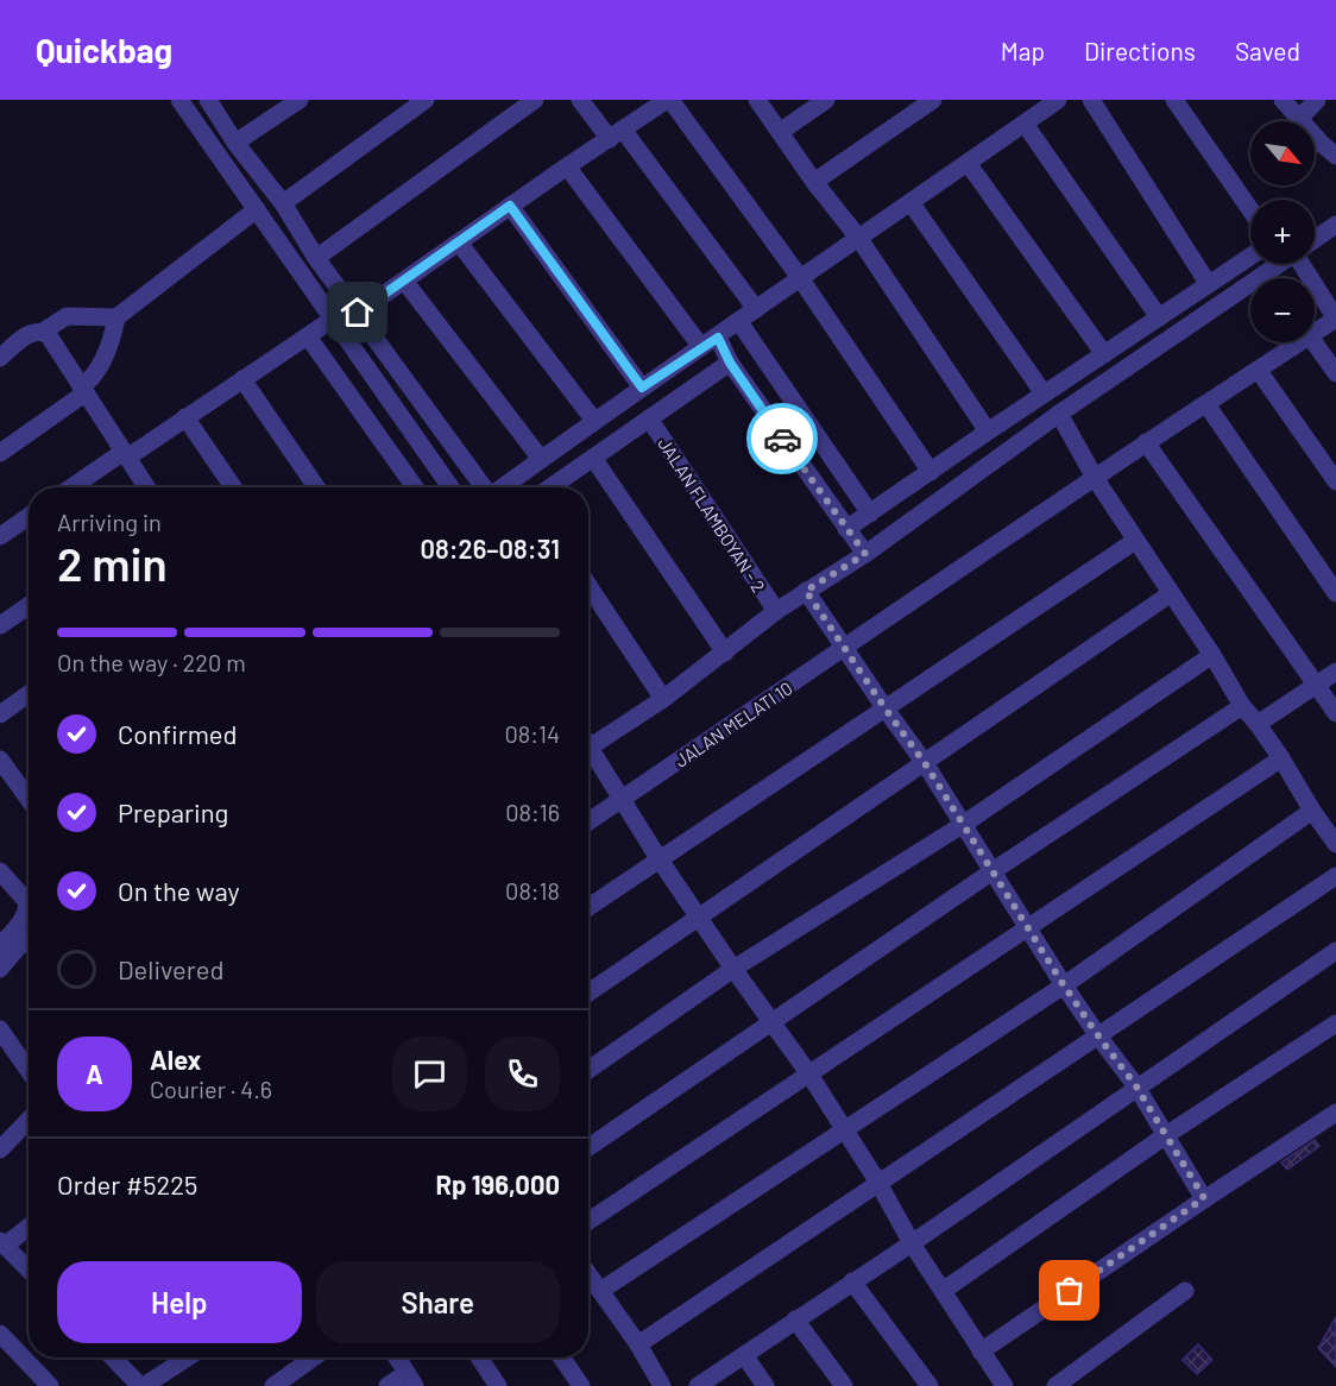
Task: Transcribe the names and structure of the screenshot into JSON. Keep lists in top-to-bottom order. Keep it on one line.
{"streets":{"street":["JALAN FLAMBOYAN - 2","JALAN MELATI 10"]},"north":"bottom right","page":{"header":"Quickbag","nav":["Map","Directions","Saved"],"map_buttons":["+","−"],"heading":["2 min","Arriving in","08:26–08:31"],"panel":["Alex","Courier · 4.6","Order #5225","Rp 196,000"],"bar":"On the way · 220 m","list":[["Confirmed","08:14"],["Preparing","08:16"],["On the way","08:18"],"Delivered"],"round":"A","buttons":["Help","Share"]}}
